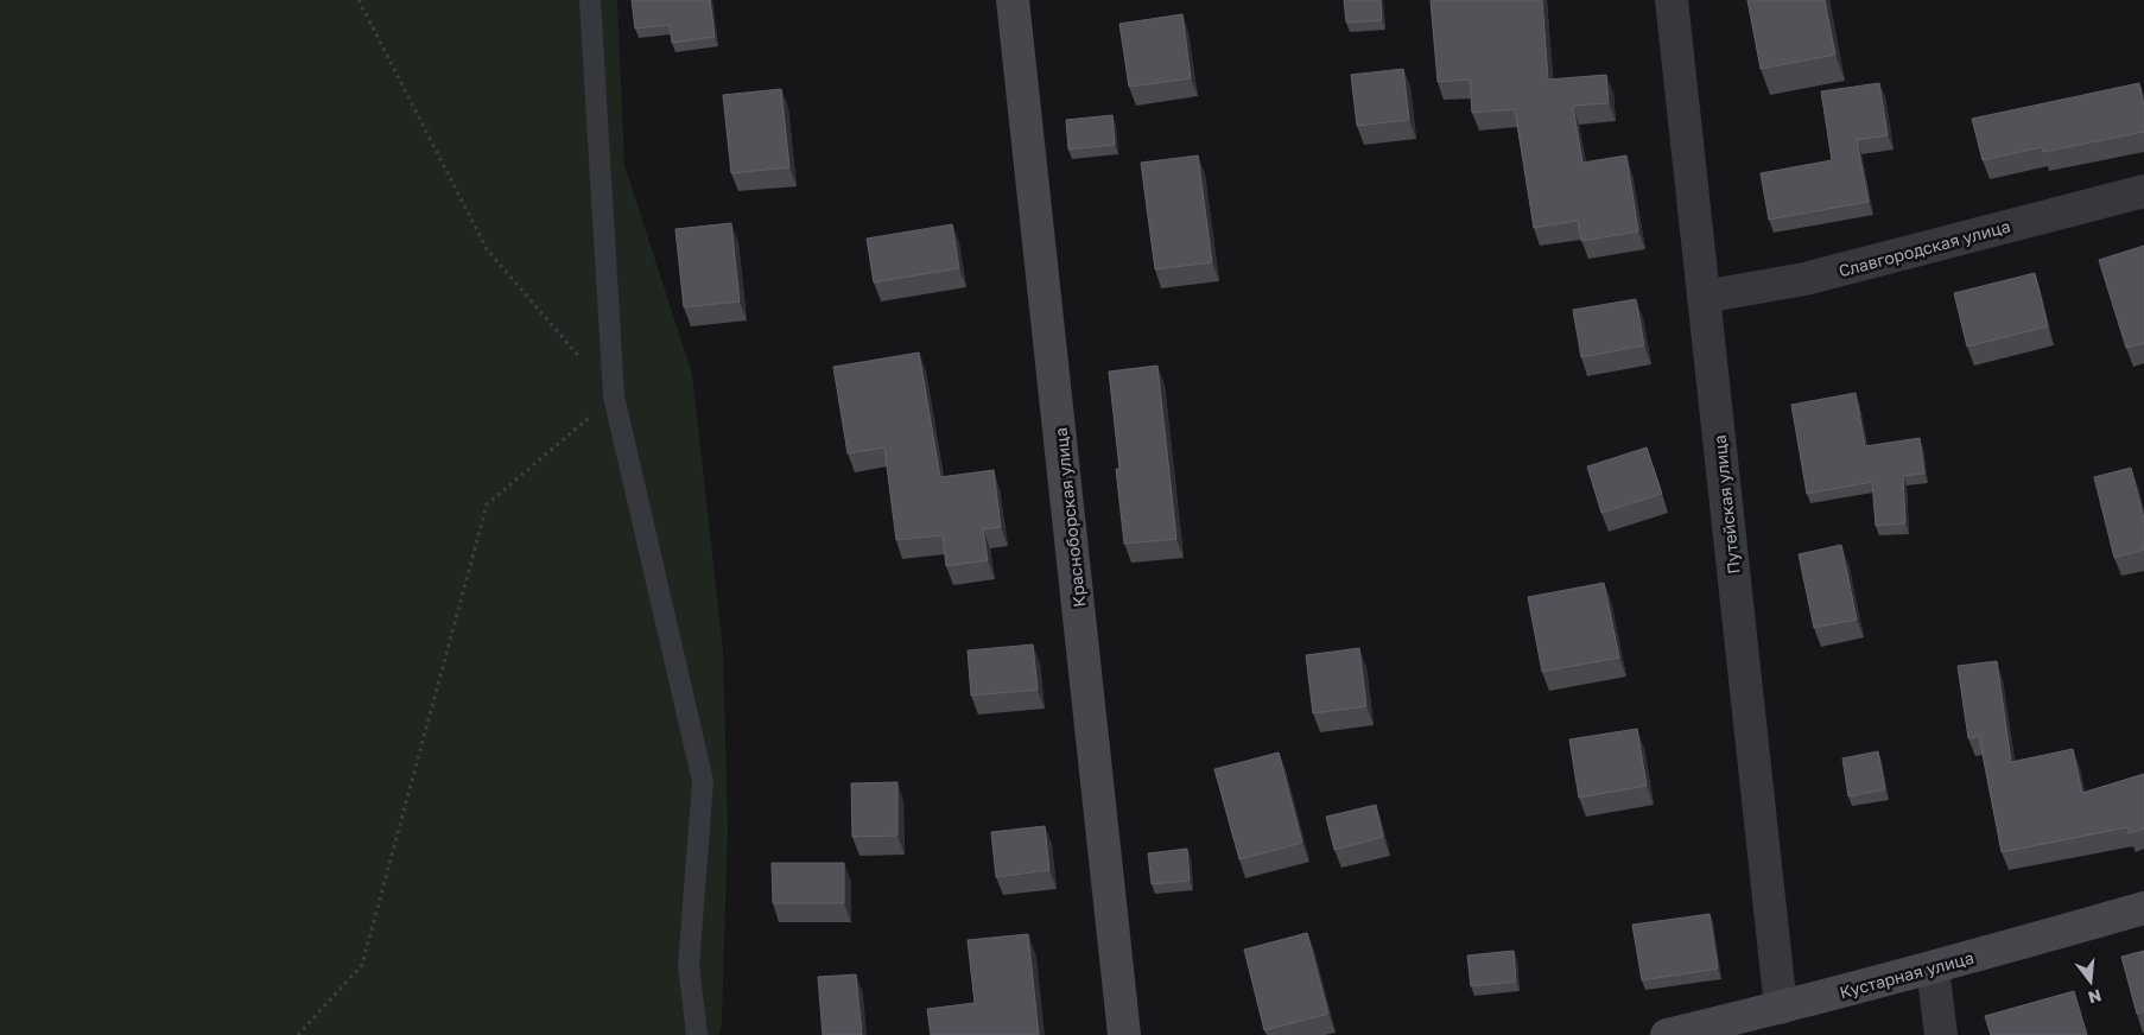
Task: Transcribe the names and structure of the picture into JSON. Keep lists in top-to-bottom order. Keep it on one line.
{"streets":{"street":["Славгородская улица","Путейская улица","Красноборская улица","Кустарная улица"]},"crossings":[["Славгородская улица","Путейская улица"],["Путейская улица","Кустарная улица"]],"north":"bottom"}
